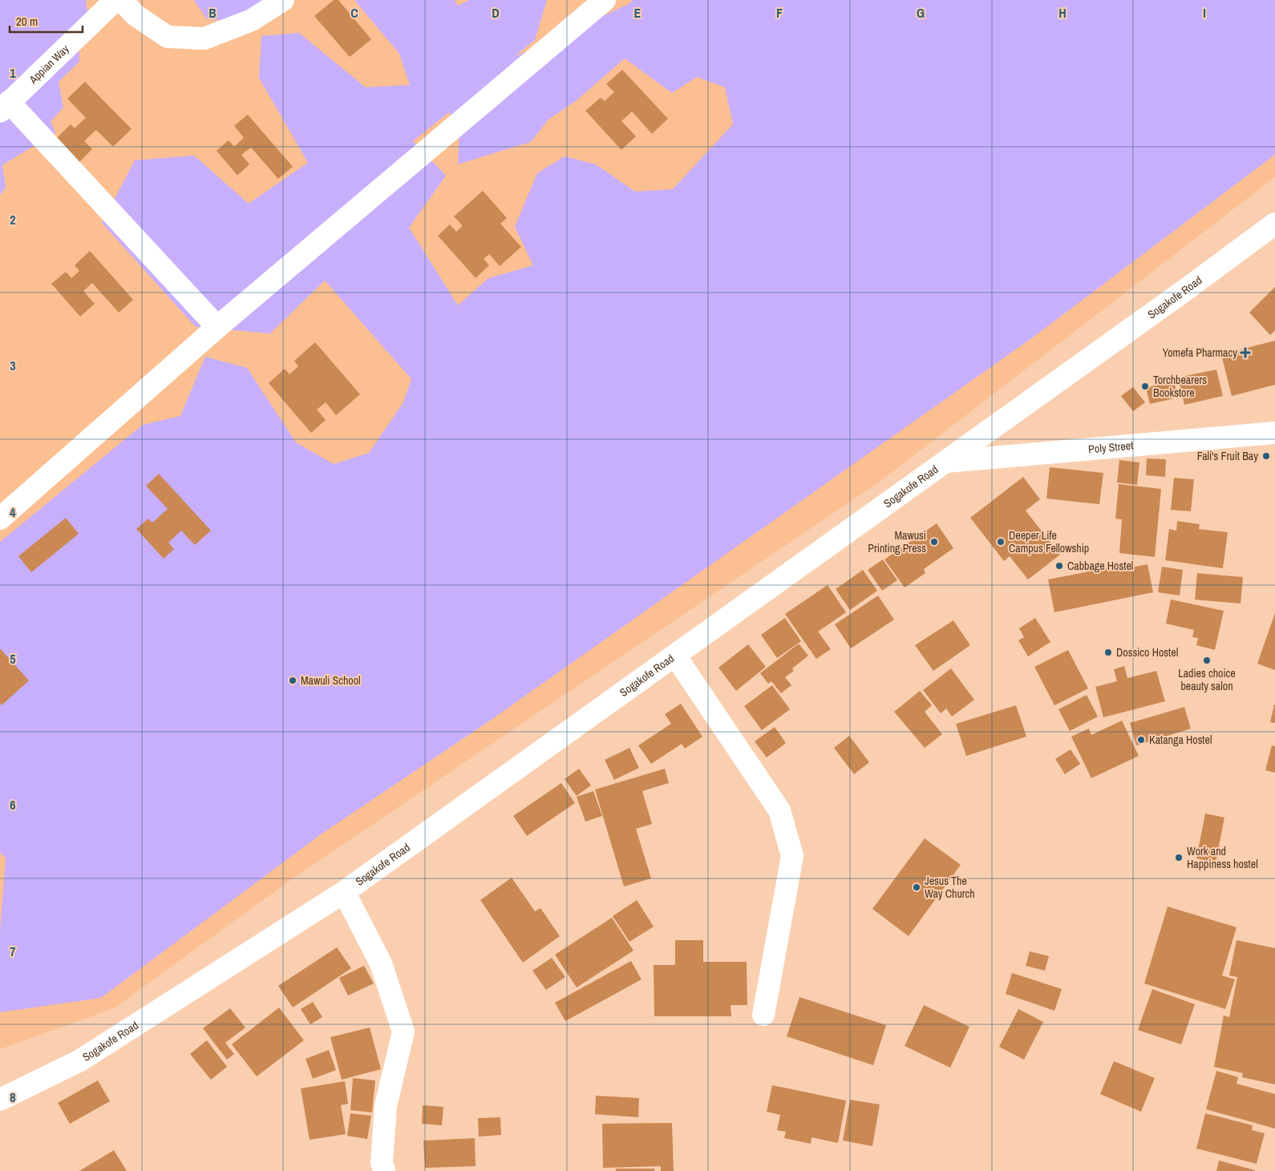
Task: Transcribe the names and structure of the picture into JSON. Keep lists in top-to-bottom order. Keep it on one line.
{"streets":{"main road":["Appian Way","Sogakofe Road","Poly Street"]},"crossings":[["Sogakofe Road","Poly Street"]],"places":{"health":["Yomefa Pharmacy"],"other":["Torchbearers Bookstore","Fali's Fruit Bay","Mawusi Printing Press","Deeper Life Campus Fellowship","Cabbage Hostel","Dossico Hostel","Ladies choice beauty salon","Mawuli School","Katanga Hostel","Work and Happiness hostel","Jesus The Way Church"]},"scale_bar":"20 m","grid":{"columns":["B","C","D","E","F","G","H","I"],"rows":["1","2","3","4","5","6","7","8"]}}
